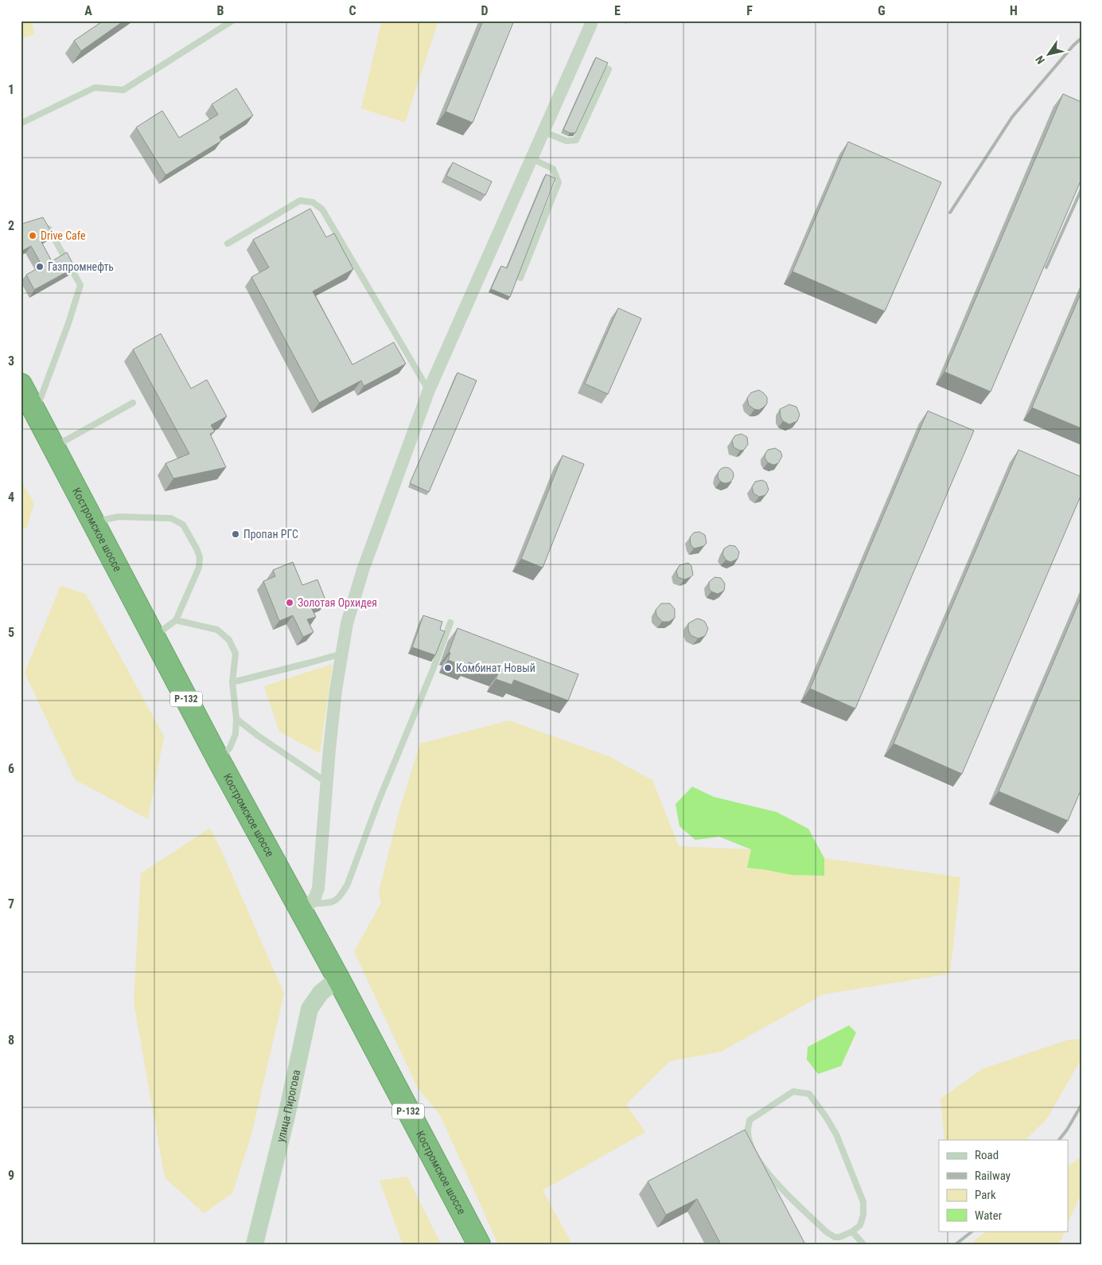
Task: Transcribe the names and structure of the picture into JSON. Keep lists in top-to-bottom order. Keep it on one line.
{"streets":{"highway":["Костромское шоссе","Р-132"],"street":["улица Пирогова"]},"crossings":[["Костромское шоссе","улица Пирогова"]],"places":["Drive Cafe","Газпромнефть","Пропан РГС","Золотая Орхидея","Комбинат Новый"],"legend":["Road","Railway","Park","Water"],"north":"bottom left","grid":{"columns":["A","B","C","D","E","F","G","H"],"rows":["1","2","3","4","5","6","7","8","9"]}}
